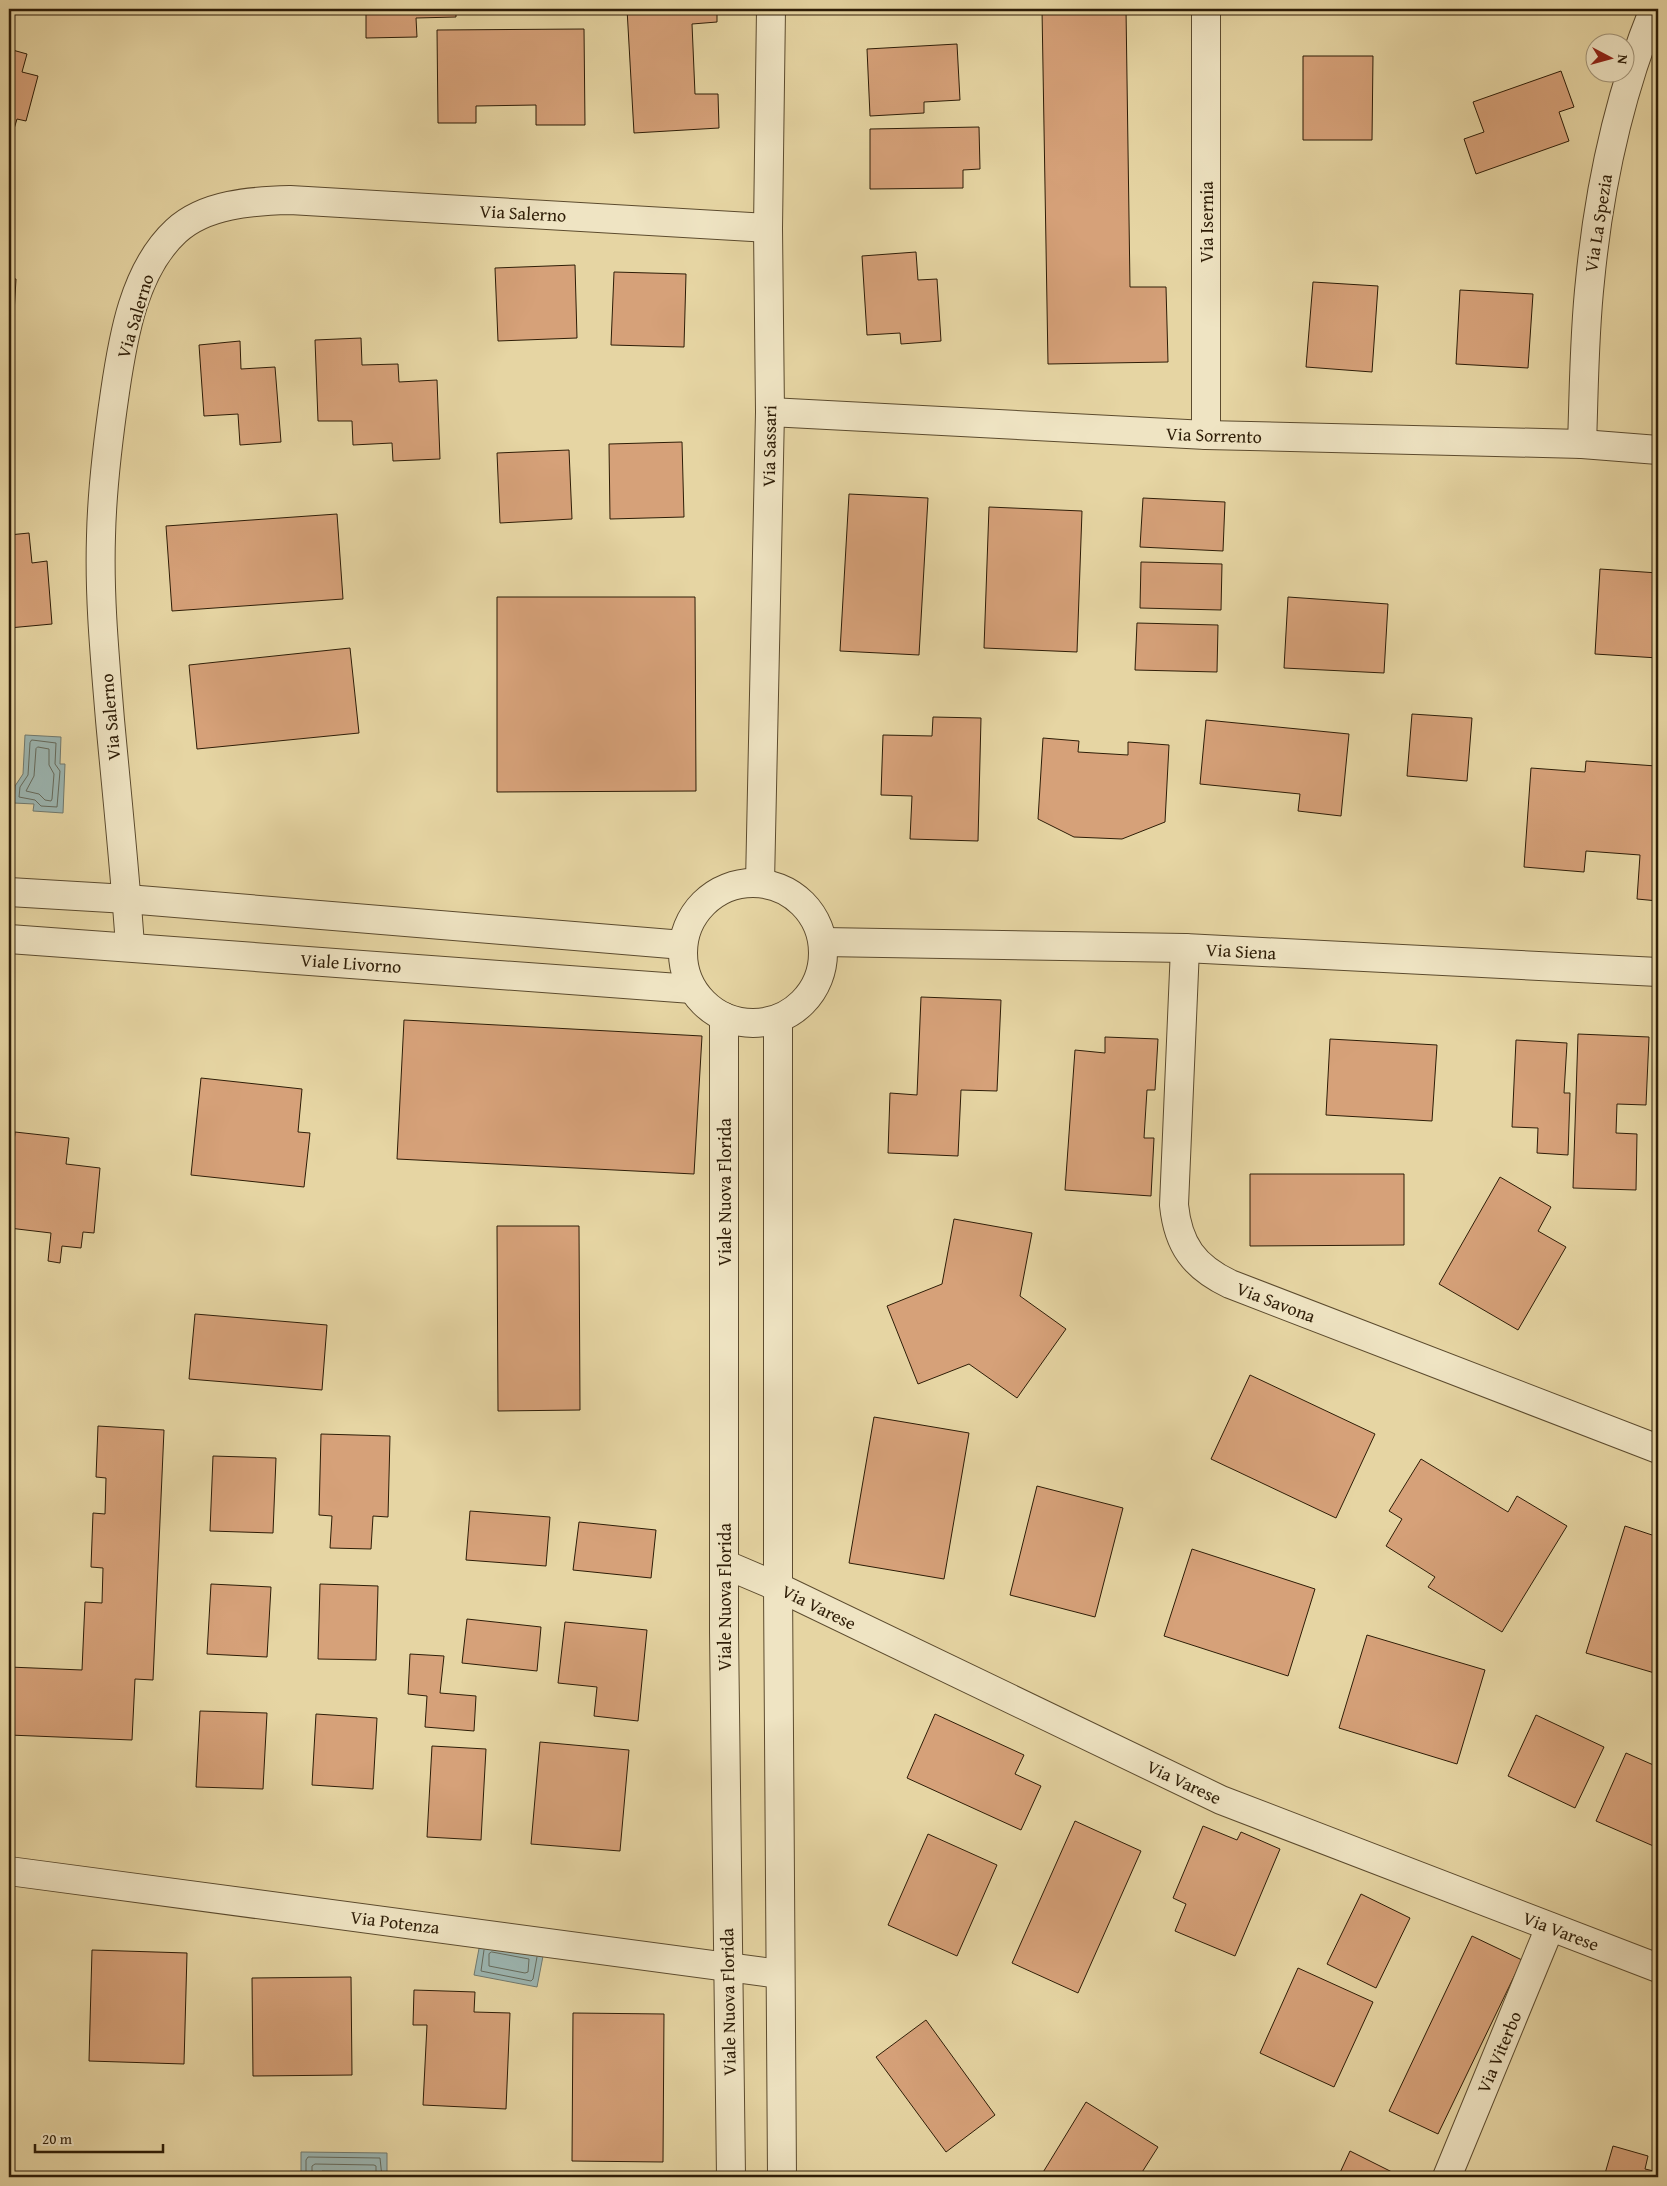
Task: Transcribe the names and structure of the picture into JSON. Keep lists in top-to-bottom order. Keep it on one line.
{"streets":{"street":["Via Salerno","Via Isernia","Via La Spezia","Via Sorrento","Via Sassari","Via Siena","Viale Livorno","Viale Nuova Florida","Via Savona","Via Varese","Via Potenza","Via Viterbo"]},"crossings":[["Via Salerno","Via Sassari"],["Via Salerno","Viale Livorno"],["Via Isernia","Via Sorrento"],["Via La Spezia","Via Sorrento"],["Via Sorrento","Via Sassari"],["Via Sassari","Via Siena"],["Via Sassari","Viale Livorno"],["Via Sassari","Viale Nuova Florida"],["Via Siena","Viale Livorno"],["Via Siena","Viale Nuova Florida"],["Via Siena","Via Savona"],["Viale Livorno","Viale Nuova Florida"],["Viale Nuova Florida","Via Varese"],["Viale Nuova Florida","Via Potenza"],["Via Varese","Via Viterbo"]],"scale_bar":"20 m","north":"right"}
